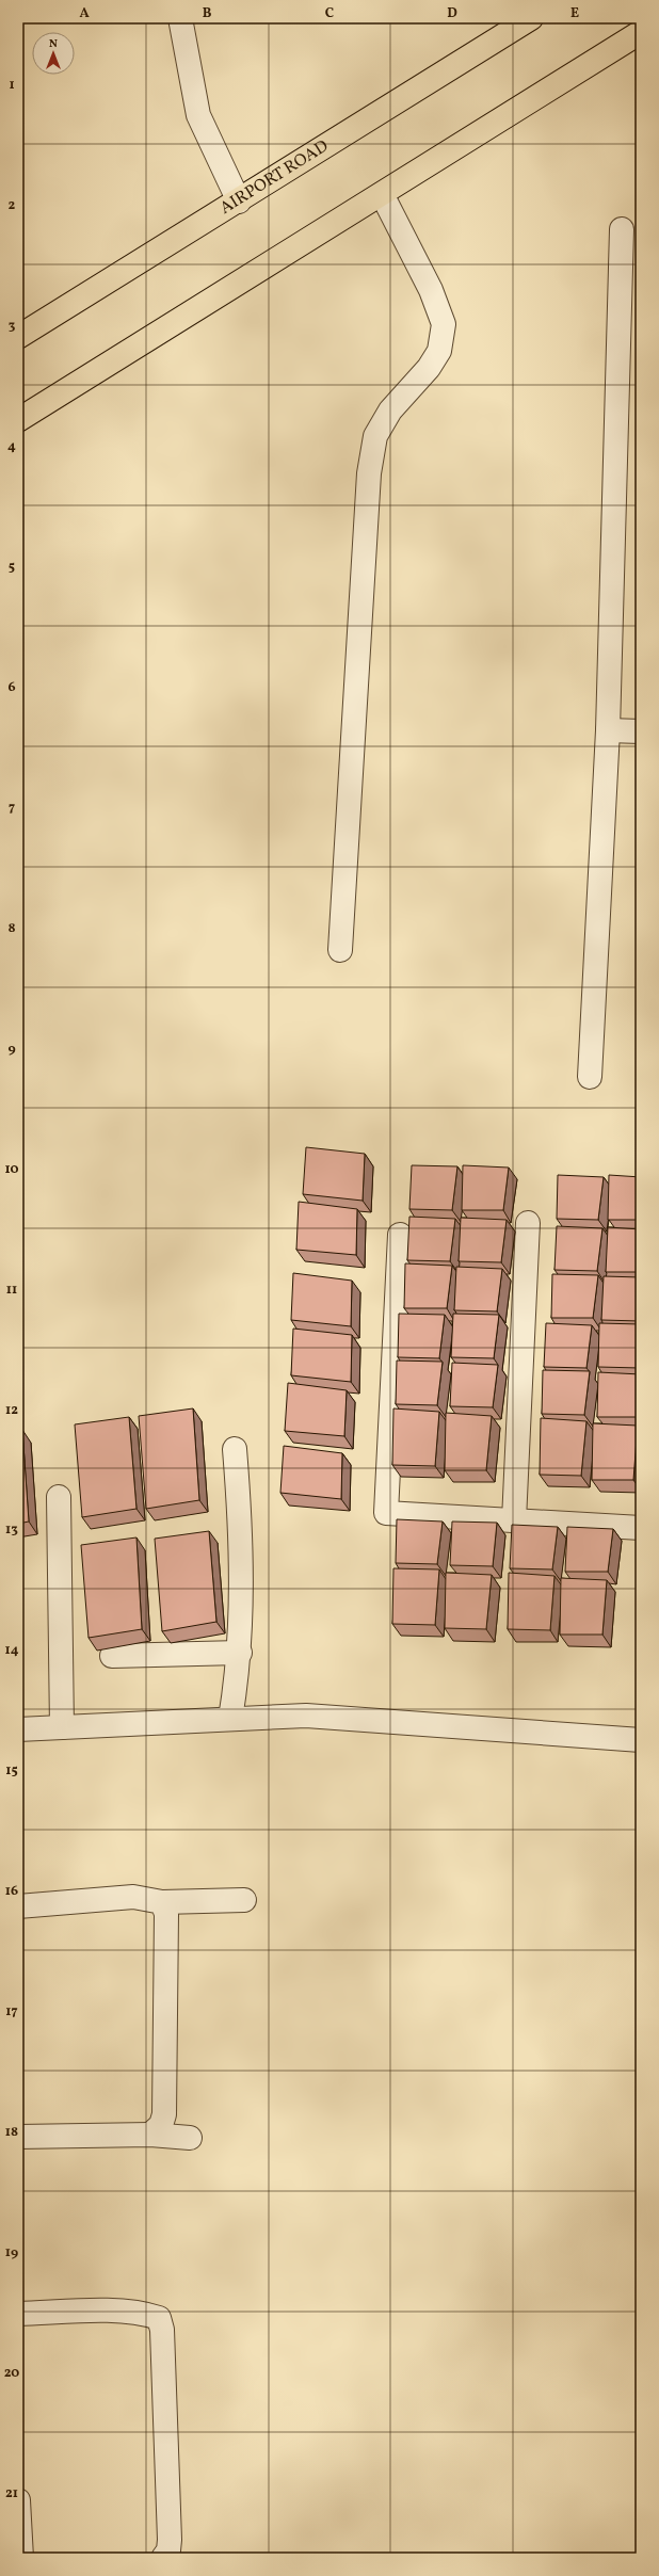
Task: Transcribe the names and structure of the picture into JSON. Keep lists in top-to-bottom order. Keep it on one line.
{"streets":{"main road":["AIRPORT ROAD"]},"north":"top","grid":{"columns":["A","B","C","D","E"],"rows":["1","2","3","4","5","6","7","8","9","10","11","12","13","14","15","16","17","18","19","20","21"]}}
